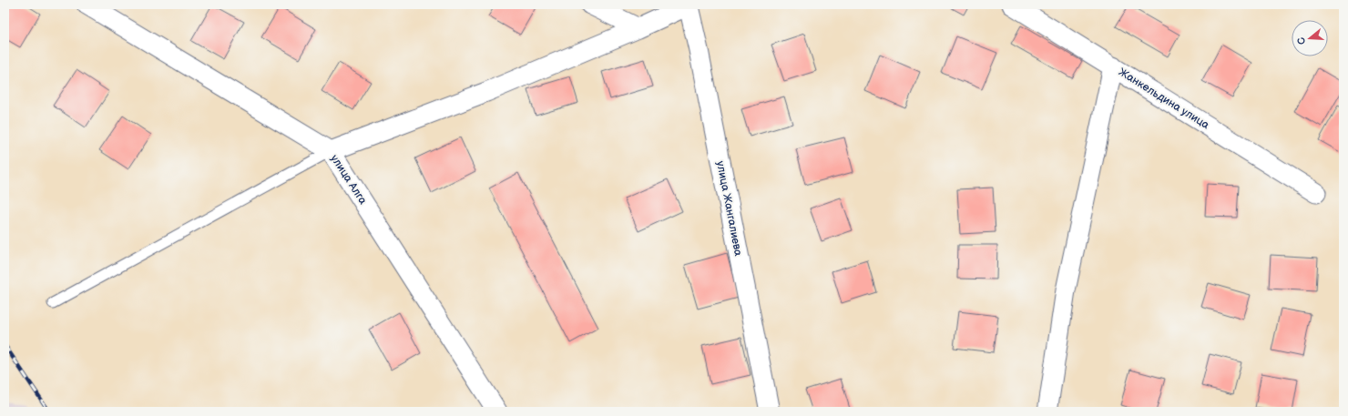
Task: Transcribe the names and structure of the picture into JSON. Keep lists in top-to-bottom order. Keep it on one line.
{"streets":{"street":["Жанкельдина улица","улица Алга","улица Жангалиева"]},"north":"left"}
